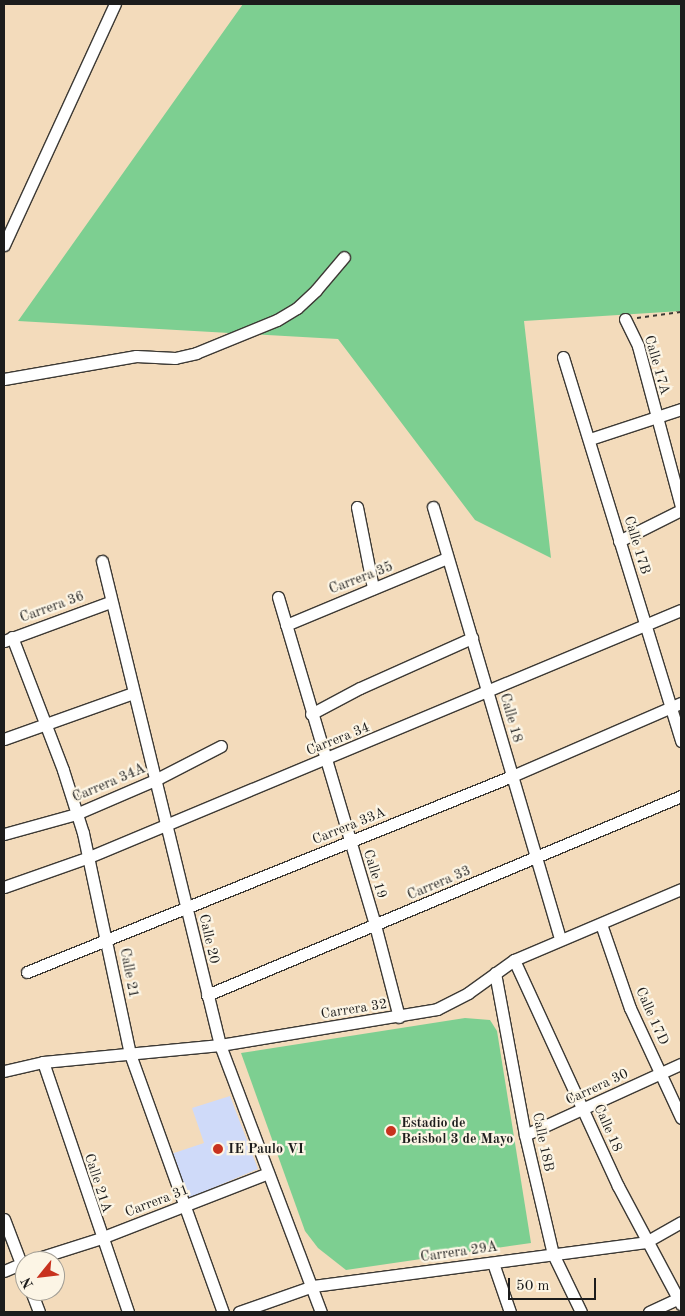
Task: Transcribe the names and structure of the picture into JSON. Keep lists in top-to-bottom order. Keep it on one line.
{"streets":{"street":["Calle 17A","Calle 17B","Carrera 35","Carrera 36","Calle 18","Carrera 34","Carrera 34A","Carrera 33A","Calle 19","Carrera 33","Calle 20","Calle 21","Carrera 32","Calle 17D","Carrera 30","Calle 18B","Calle 21A","Carrera 31","Carrera 29A"]},"crossings":[["Calle 17B","Carrera 34"],["Calle 17B","Carrera 33A"],["Carrera 35","Calle 18"],["Carrera 35","Calle 19"],["Carrera 36","Calle 20"],["Carrera 36","Calle 21"],["Calle 18","Carrera 34"],["Calle 18","Carrera 33A"],["Calle 18","Carrera 33"],["Calle 18","Carrera 32"],["Calle 18","Carrera 30"],["Calle 18","Carrera 29A"],["Carrera 34","Calle 19"],["Carrera 34","Calle 20"],["Carrera 34","Calle 21"],["Carrera 34A","Calle 20"],["Carrera 34A","Calle 21"],["Carrera 33A","Calle 19"],["Carrera 33A","Calle 20"],["Carrera 33A","Calle 21"],["Calle 19","Carrera 33"],["Calle 19","Carrera 32"],["Carrera 33","Calle 20"],["Calle 20","Carrera 32"],["Calle 20","Carrera 31"],["Calle 20","Carrera 29A"],["Calle 21","Carrera 32"],["Calle 21","Carrera 31"],["Carrera 32","Calle 17D"],["Carrera 32","Calle 18B"],["Carrera 32","Calle 21A"],["Calle 17D","Carrera 30"],["Carrera 30","Calle 18B"],["Calle 18B","Carrera 29A"],["Calle 21A","Carrera 31"]],"places":["Estadio de Beisbol 3 de Mayo","IE Paulo VI"],"scale_bar":"50 m","north":"bottom left"}
